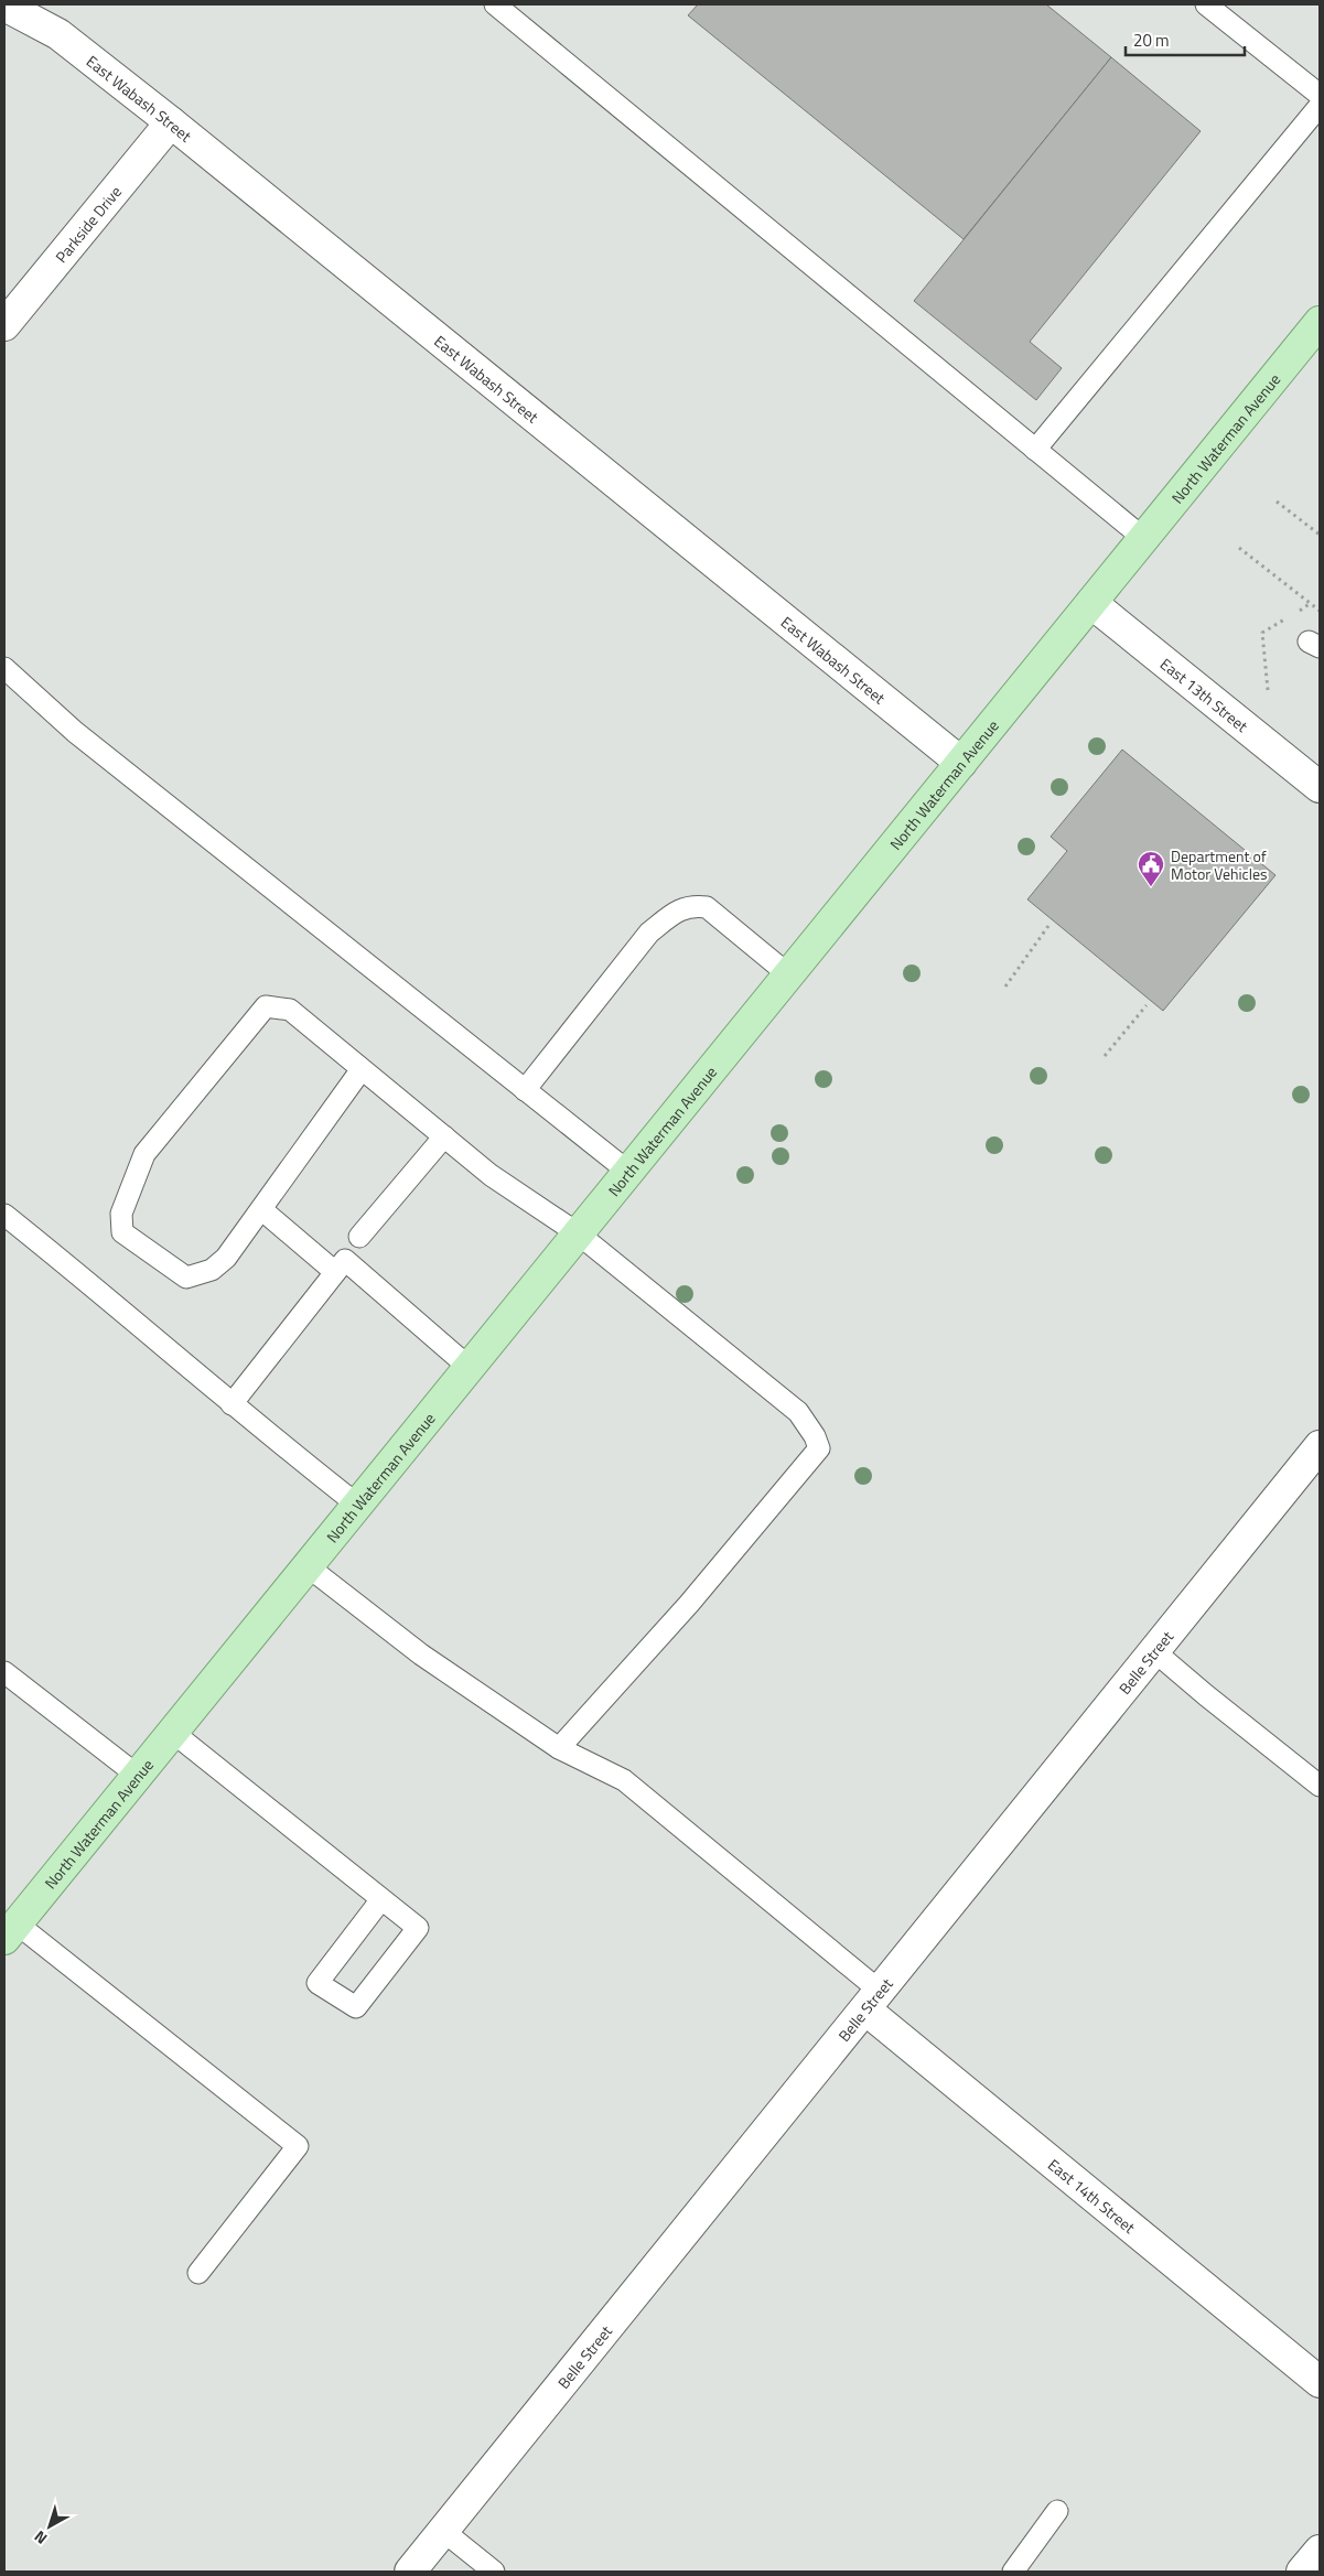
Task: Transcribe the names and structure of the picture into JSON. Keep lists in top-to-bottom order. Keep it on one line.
{"streets":{"main road":["North Waterman Avenue"],"street":["East Wabash Street","Parkside Drive","East 13th Street","Belle Street","East 14th Street"]},"crossings":[["East Wabash Street","Parkside Drive"],["East Wabash Street","North Waterman Avenue"],["North Waterman Avenue","East 13th Street"],["Belle Street","East 14th Street"]],"places":{"public building":["Department of Motor Vehicles"]},"scale_bar":"20 m","north":"bottom left"}
